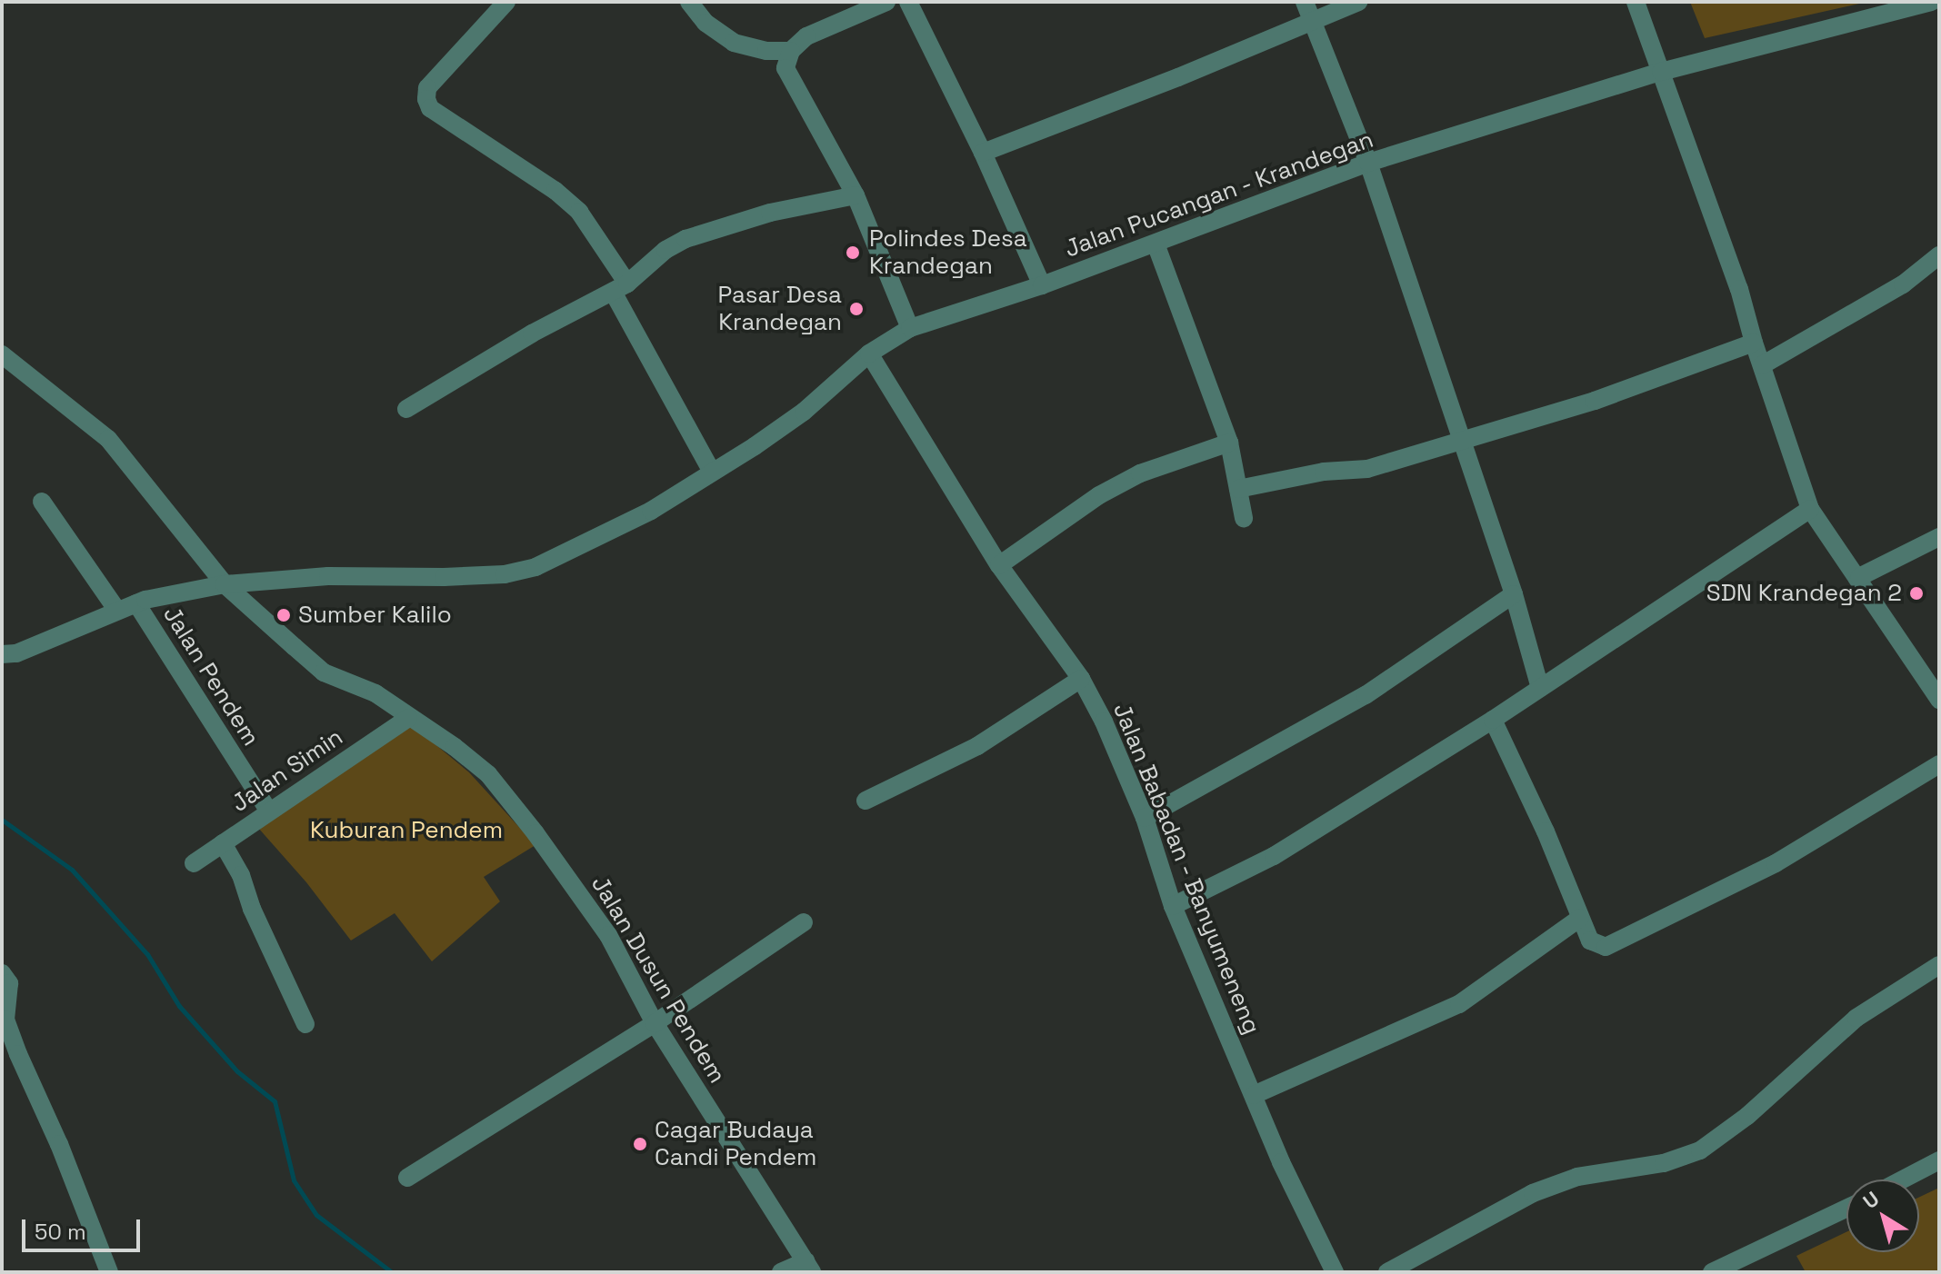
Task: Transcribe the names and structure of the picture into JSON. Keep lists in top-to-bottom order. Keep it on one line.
{"streets":{"street":["Jalan Pucangan - Krandegan","Jalan Pendem","Jalan Simin","Jalan Babadan - Banyumeneng","Jalan Dusun Pendem"]},"crossings":[["Jalan Pucangan - Krandegan","Jalan Pendem"],["Jalan Pucangan - Krandegan","Jalan Babadan - Banyumeneng"],["Jalan Pucangan - Krandegan","Jalan Dusun Pendem"],["Jalan Pendem","Jalan Simin"],["Jalan Simin","Jalan Dusun Pendem"]],"parks":["Kuburan Pendem"],"places":["Polindes Desa Krandegan","Pasar Desa Krandegan","SDN Krandegan 2","Sumber Kalilo","Cagar Budaya Candi Pendem"],"scale_bar":"50 m","north":"top left"}
